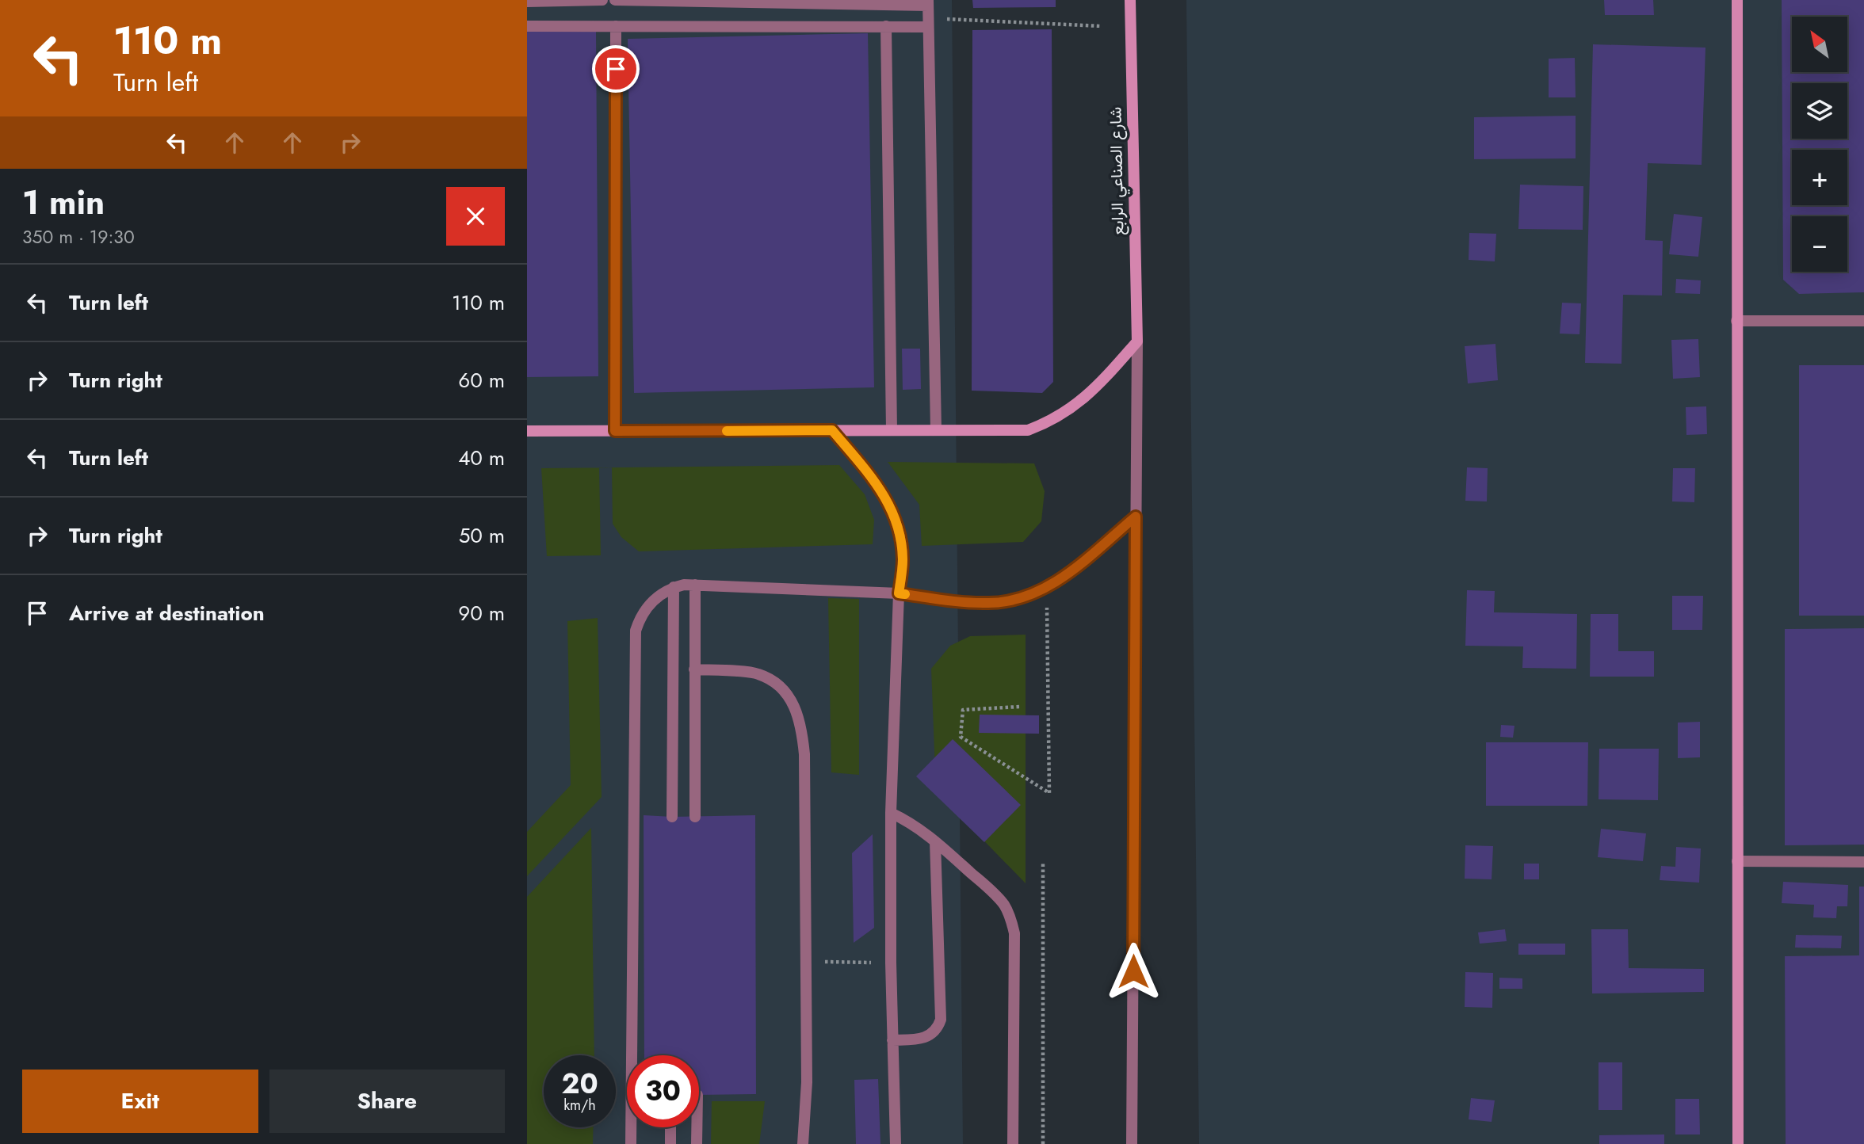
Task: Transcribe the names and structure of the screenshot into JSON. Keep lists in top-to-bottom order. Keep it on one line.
{"streets":{"main road":["شارع الصناعي الرابع"]},"north":"top left","page":{"turn":["110 m","Turn left"],"map_buttons":["+","−"],"heading":["1 min","350 m · 19:30"],"list":[{"name":"Turn left","value":"110 m"},{"name":"Turn right","value":"60 m"},{"name":"Turn left","value":"40 m"},{"name":"Turn right","value":"50 m"},{"name":"Arrive at destination","value":"90 m"}],"speed":"20 km/h","limit":"30","buttons":["Exit","Share"]}}
